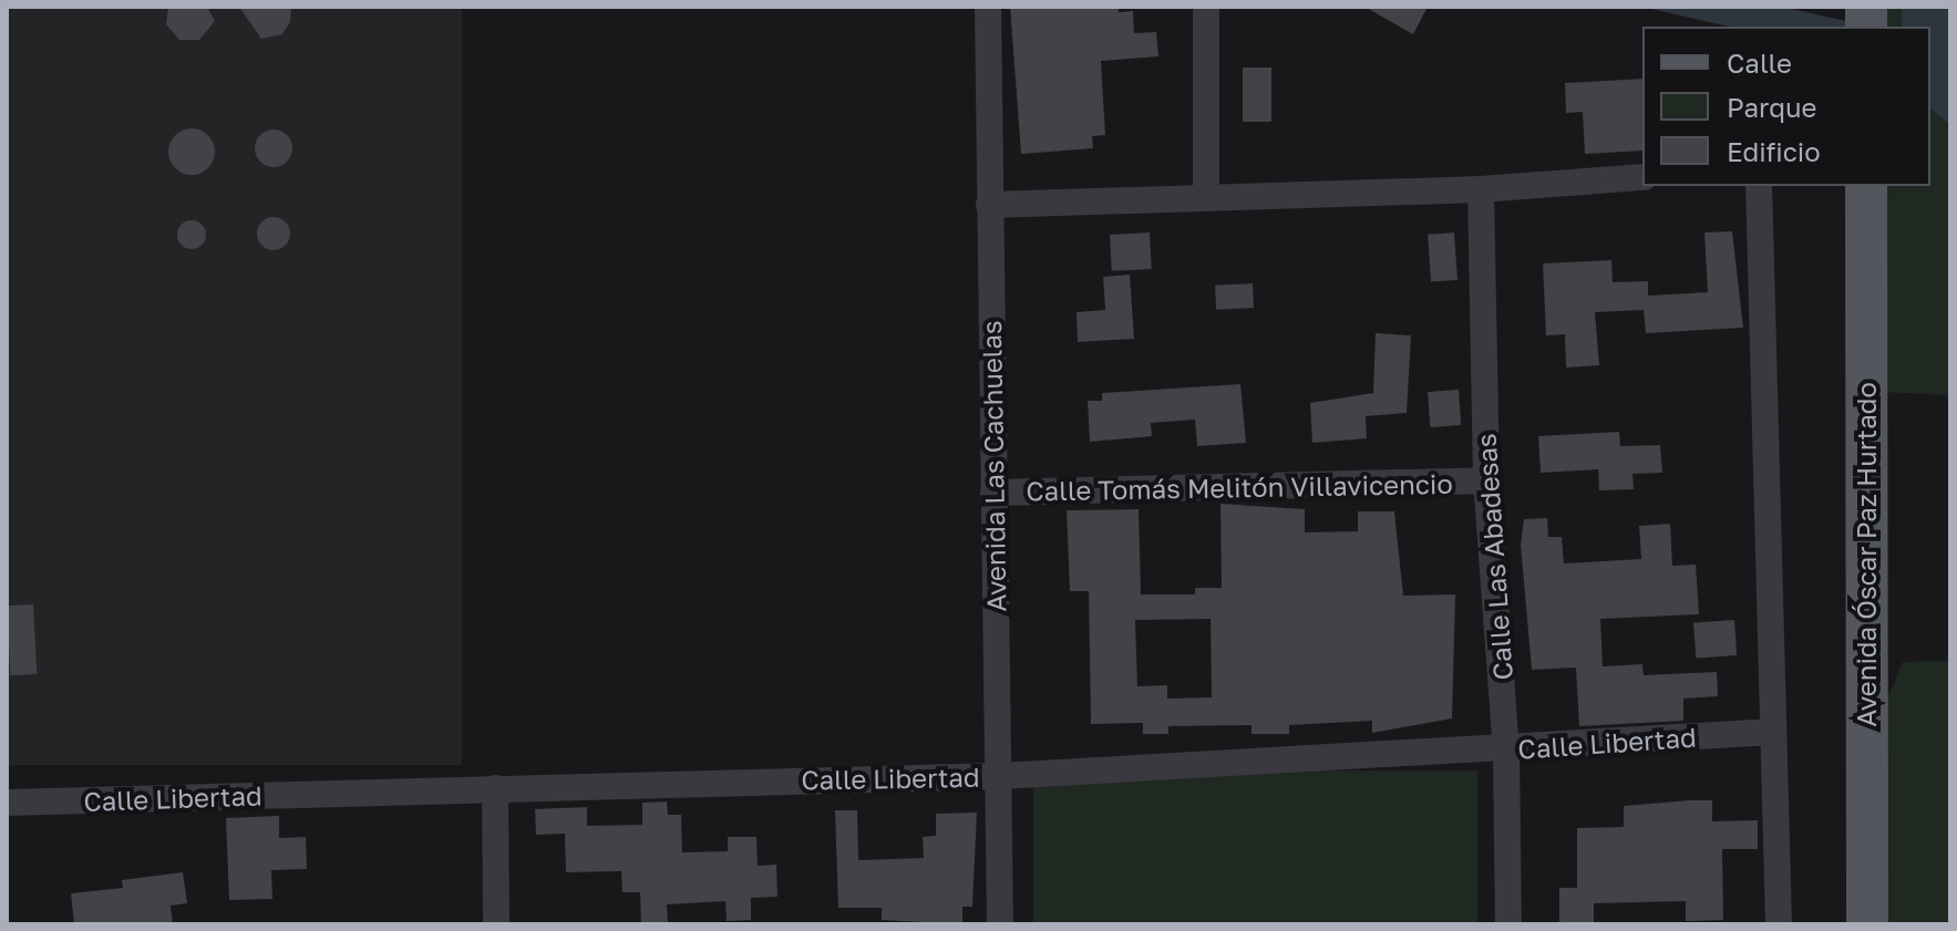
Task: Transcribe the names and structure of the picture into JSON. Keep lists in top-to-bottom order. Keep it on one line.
{"streets":{"main road":["Avenida Óscar Paz Hurtado"],"street":["Avenida Las Cachuelas","Calle Tomás Melitón Villavicencio","Calle Las Abadesas","Calle Libertad"]},"crossings":[["Avenida Las Cachuelas","Calle Tomás Melitón Villavicencio"],["Avenida Las Cachuelas","Calle Libertad"],["Calle Tomás Melitón Villavicencio","Calle Las Abadesas"],["Calle Las Abadesas","Calle Libertad"]],"legend":["Calle","Parque","Edificio"]}
